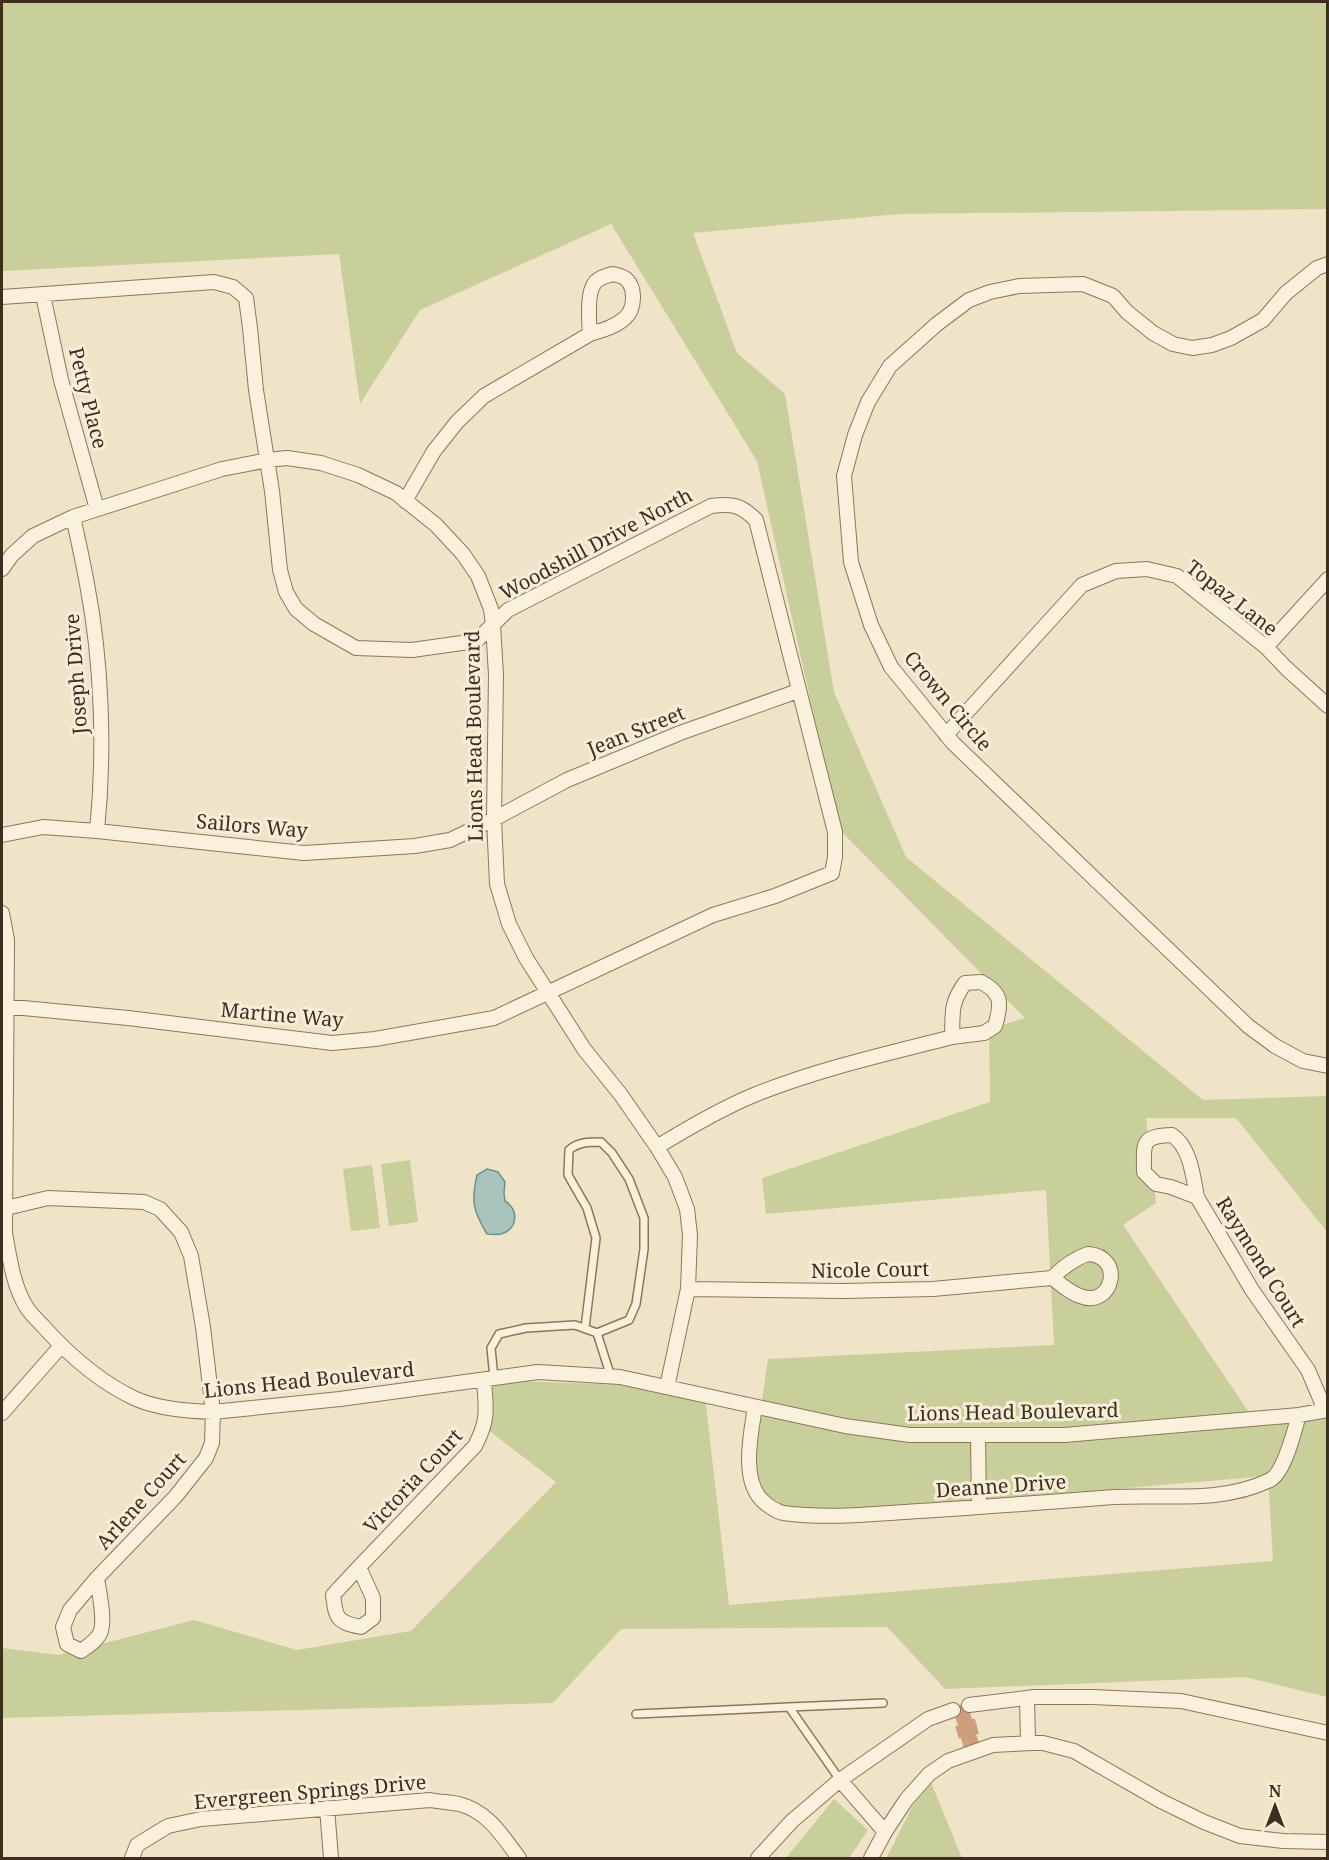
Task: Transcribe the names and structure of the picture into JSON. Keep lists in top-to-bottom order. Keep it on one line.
{"streets":{"street":["Petty Place","Woodshill Drive North","Topaz Lane","Joseph Drive","Crown Circle","Jean Street","Lions Head Boulevard","Sailors Way","Martine Way","Raymond Court","Nicole Court","Victoria Court","Deanne Drive","Arlene Court","Evergreen Springs Drive"]},"crossings":[["Petty Place","Lions Head Boulevard"],["Woodshill Drive North","Jean Street"],["Woodshill Drive North","Lions Head Boulevard"],["Woodshill Drive North","Martine Way"],["Topaz Lane","Crown Circle"],["Joseph Drive","Lions Head Boulevard"],["Joseph Drive","Sailors Way"],["Jean Street","Lions Head Boulevard"],["Jean Street","Sailors Way"],["Jean Street","Martine Way"],["Lions Head Boulevard","Sailors Way"],["Lions Head Boulevard","Martine Way"],["Lions Head Boulevard","Raymond Court"],["Lions Head Boulevard","Nicole Court"],["Lions Head Boulevard","Victoria Court"],["Lions Head Boulevard","Deanne Drive"],["Lions Head Boulevard","Arlene Court"]],"north":"top"}
